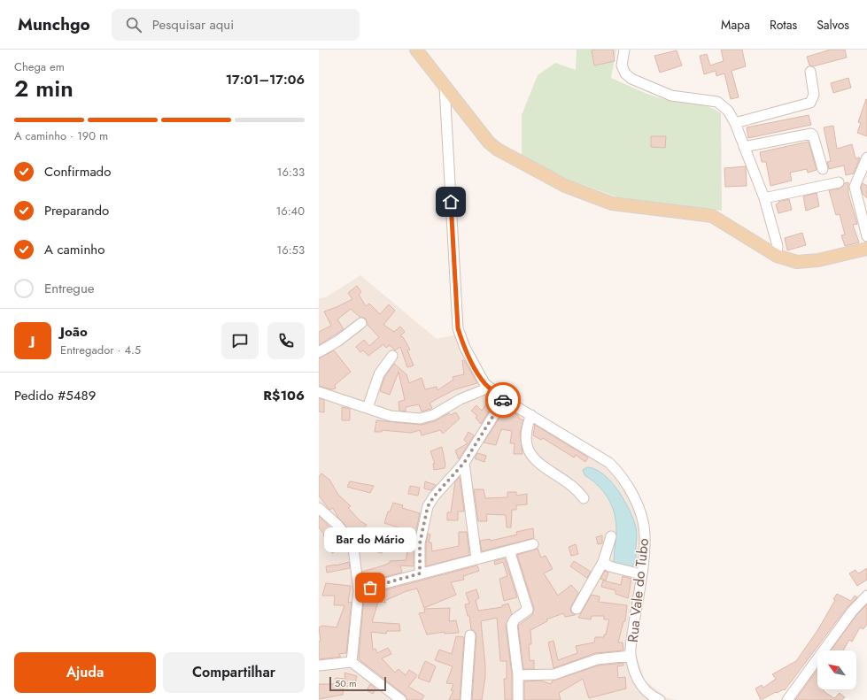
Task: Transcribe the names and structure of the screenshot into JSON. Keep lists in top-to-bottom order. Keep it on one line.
{"streets":{"street":["Rua Vale do Tubo"]},"places":["Bar do Mário"],"scale_bar":"50 m","north":"top left","page":{"header":"Munchgo","search":"Pesquisar aqui","nav":["Mapa","Rotas","Salvos"],"heading":["2 min","Chega em","17:01–17:06"],"panel":["João","Entregador · 4.5","Pedido #5489","R$106"],"bar":"A caminho · 190 m","list":[["Confirmado","16:33"],["Preparando","16:40"],["A caminho","16:53"],"Entregue"],"round":"J","bubble":"Bar do Mário","buttons":["Ajuda","Compartilhar"],"scale":"50 m"}}
